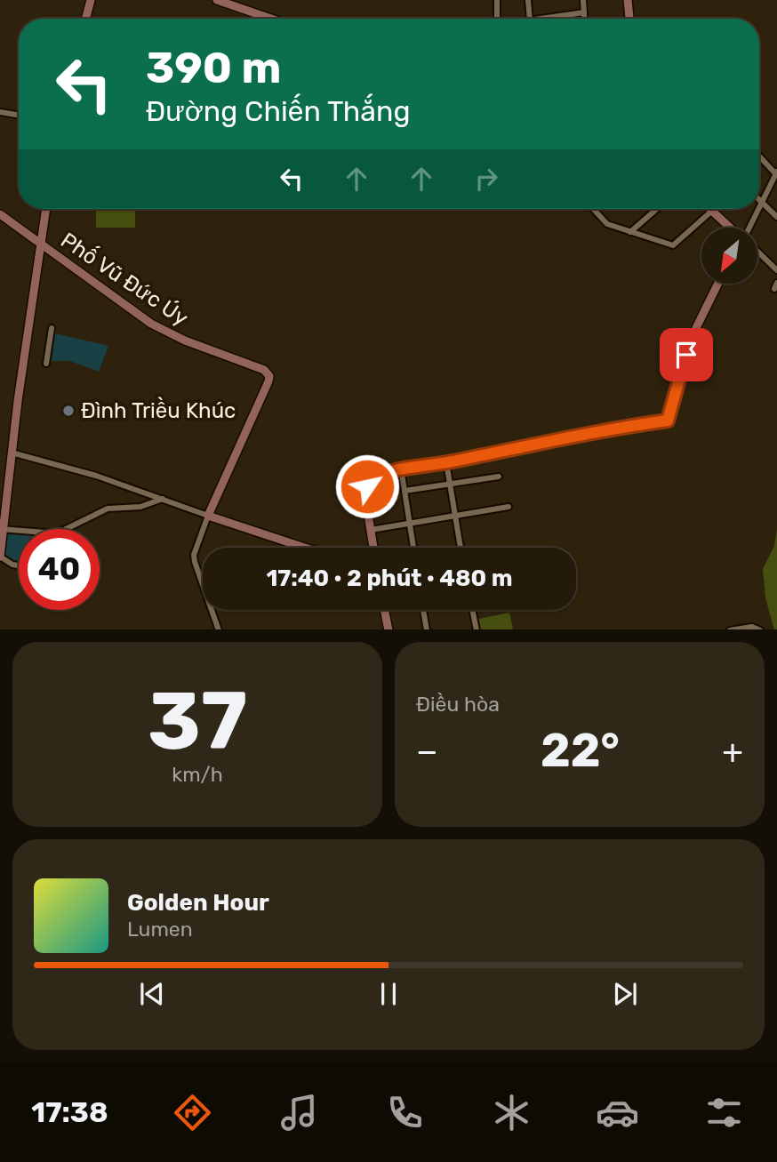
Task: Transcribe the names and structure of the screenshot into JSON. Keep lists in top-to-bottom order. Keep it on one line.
{"streets":{"street":["Phố Vũ Đức Úy"]},"places":["Đình Triều Khúc"],"north":"bottom left","page":{"turn":["390 m","Đường Chiến Thắng"],"limit":"40","trip":"17:40 · 2 phút · 480 m","tile":[["37","km/h"],"Điều hòa"],"heat":["−","22°","+"],"song":["Golden Hour","Lumen"],"tabs":"17:38"}}
